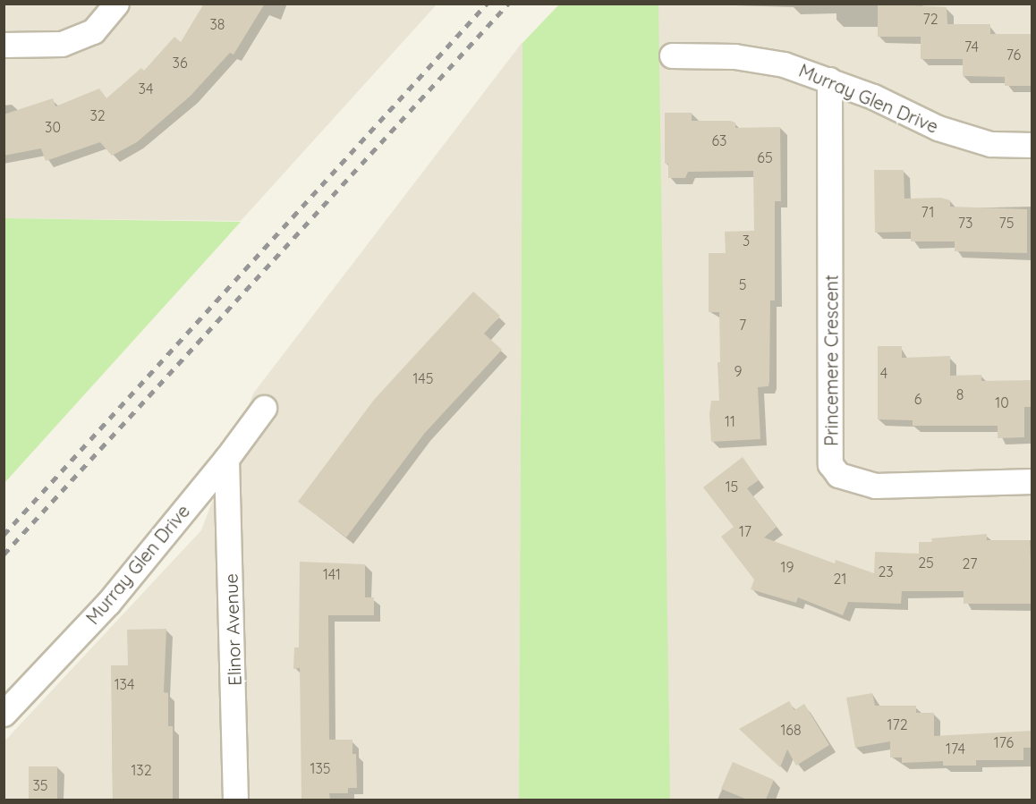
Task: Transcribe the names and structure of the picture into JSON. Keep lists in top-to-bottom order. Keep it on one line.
{"streets":{"street":["Murray Glen Drive","Princemere Crescent","Elinor Avenue"]},"crossings":[["Murray Glen Drive","Princemere Crescent"],["Murray Glen Drive","Elinor Avenue"]],"house_numbers":["72","38","74","76","36","34","32","30","63","65","71","73","75","3","5","7","9","4","145","8","6","10","11","15","17","25","27","19","23","141","21","134","172","168","176","174","135","132","35"]}
